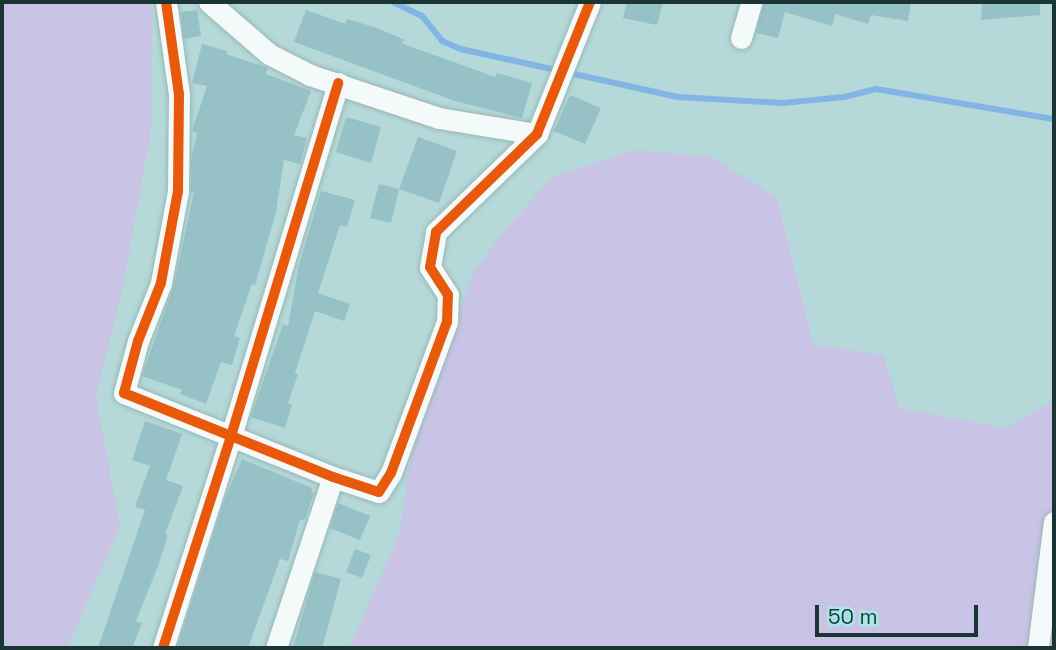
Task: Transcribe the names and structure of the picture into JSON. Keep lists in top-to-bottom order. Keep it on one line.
{"scale_bar":"50 m"}
